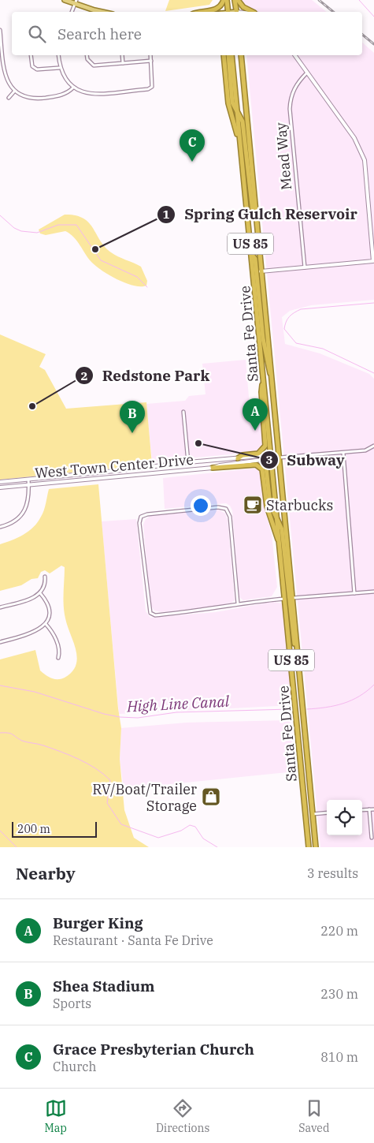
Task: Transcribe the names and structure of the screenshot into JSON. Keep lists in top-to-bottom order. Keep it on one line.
{"streets":{"highway":["US 85","Santa Fe Drive"],"street":["Mead Way","West Town Center Drive"]},"crossings":[["Santa Fe Drive","West Town Center Drive"]],"water":["High Line Canal"],"places":{"other":["Spring Gulch Reservoir","Redstone Park","Subway"],"cafe":["Starbucks"],"shop":["RV/Boat/Trailer Storage"]},"scale_bar":"200 m","page":{"search":"Search here","pins":["C","A","B"],"scale":"200 m","heading":["Nearby","3 results"],"list":[{"mark":"A","name":"Burger King","note":"Restaurant · Santa Fe Drive","value":"220 m"},{"mark":"B","name":"Shea Stadium","note":"Sports","value":"230 m"},{"mark":"C","name":"Grace Presbyterian Church","note":"Church","value":"810 m"}],"nav":["Map","Directions","Saved"]}}
